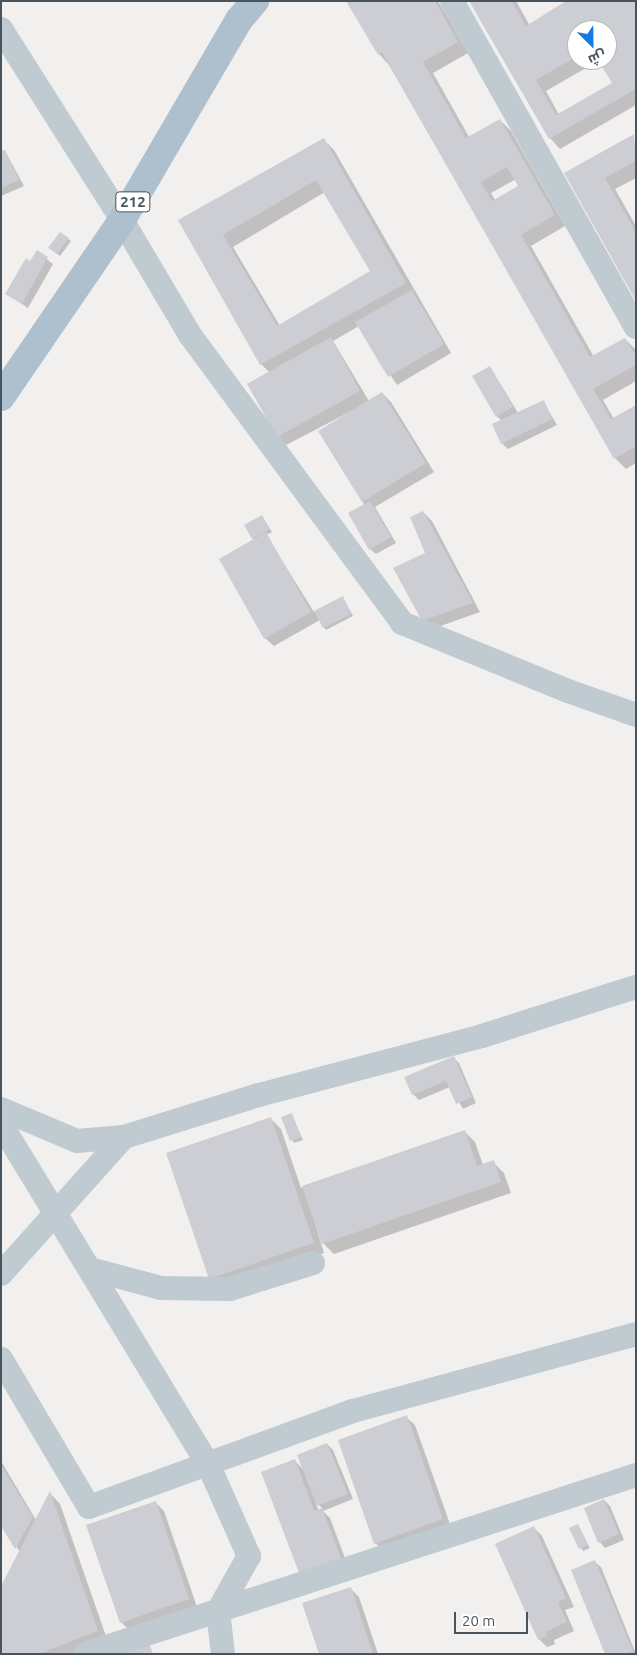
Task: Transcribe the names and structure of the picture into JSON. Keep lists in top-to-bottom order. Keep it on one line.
{"streets":{"main road":["212"]},"scale_bar":"20 m","north":"bottom right"}
